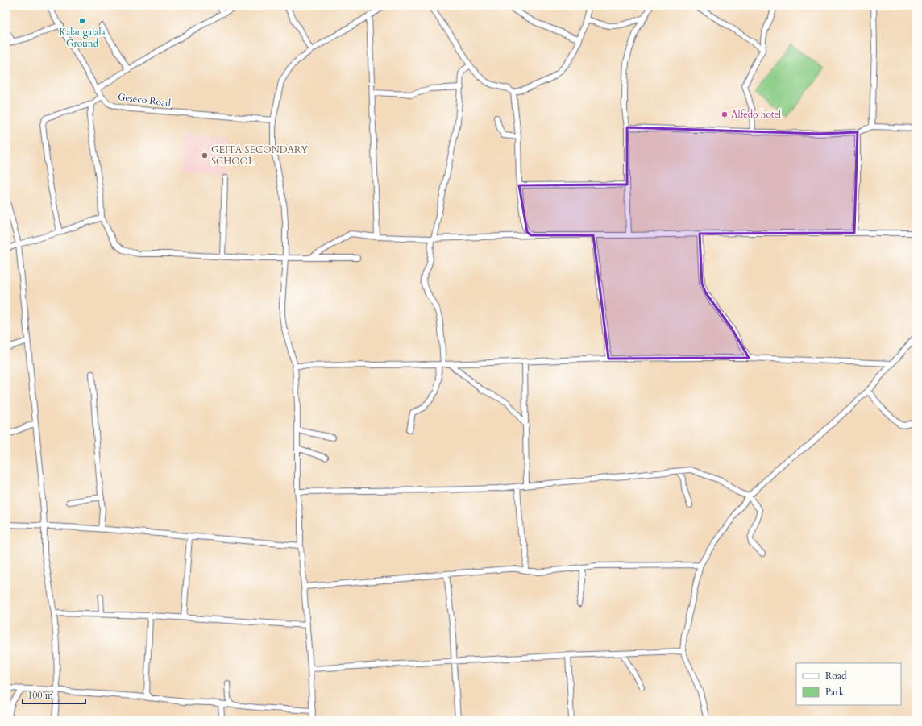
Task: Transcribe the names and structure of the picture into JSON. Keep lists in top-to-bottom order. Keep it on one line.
{"streets":{"street":["Geseco Road"]},"places":["Kalangalala Ground","Alfedo hotel","GEITA SECONDARY SCHOOL"],"legend":["Road","Park"],"scale_bar":"100 m"}
